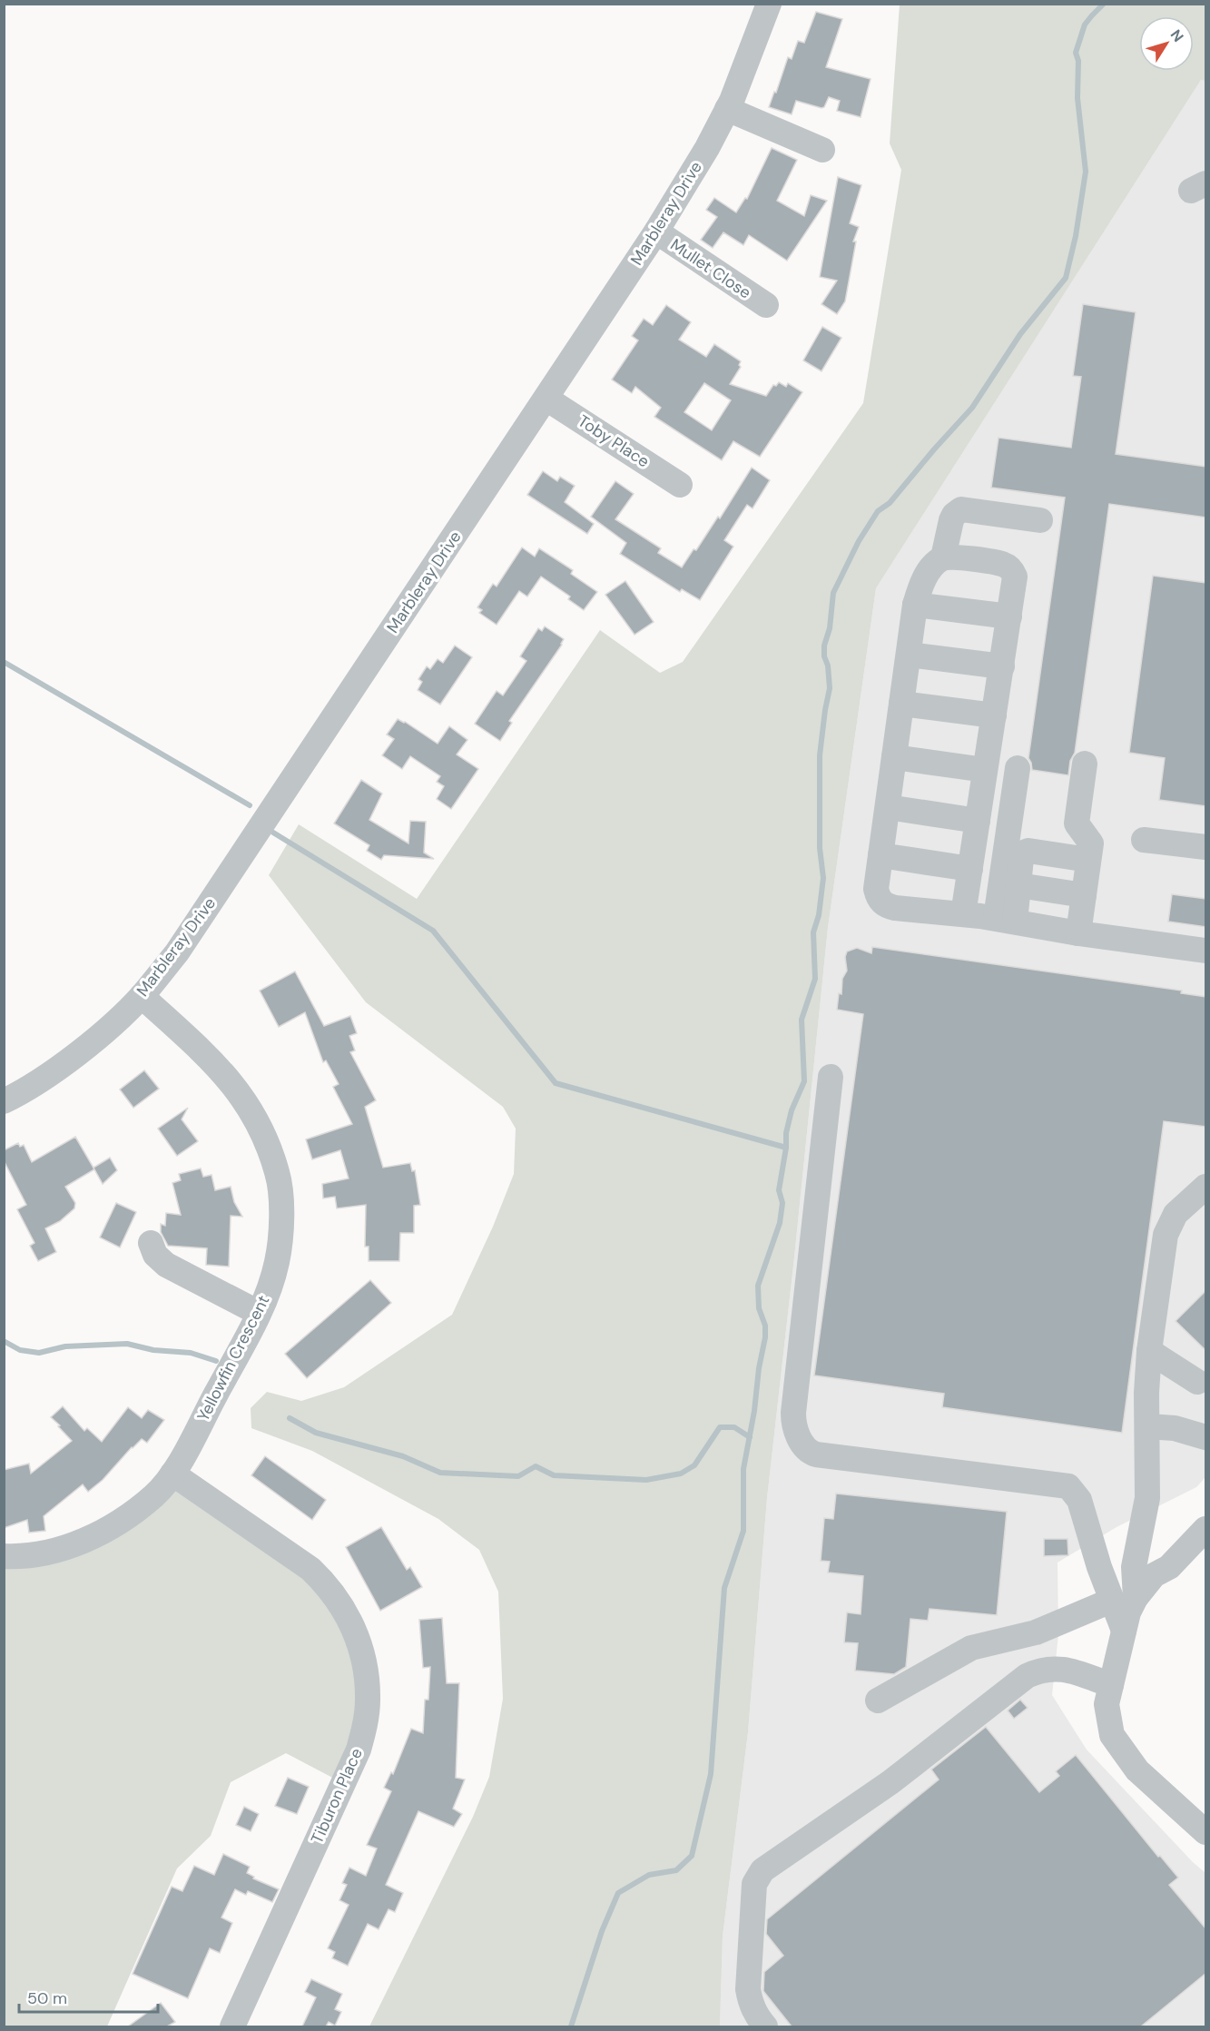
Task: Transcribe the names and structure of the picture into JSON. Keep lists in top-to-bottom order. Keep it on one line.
{"streets":{"street":["Marbleray Drive","Mullet Close","Toby Place","Yellowfin Crescent","Tiburon Place"]},"crossings":[["Marbleray Drive","Mullet Close"],["Marbleray Drive","Toby Place"],["Marbleray Drive","Yellowfin Crescent"],["Yellowfin Crescent","Tiburon Place"]],"scale_bar":"50 m","north":"top right"}
